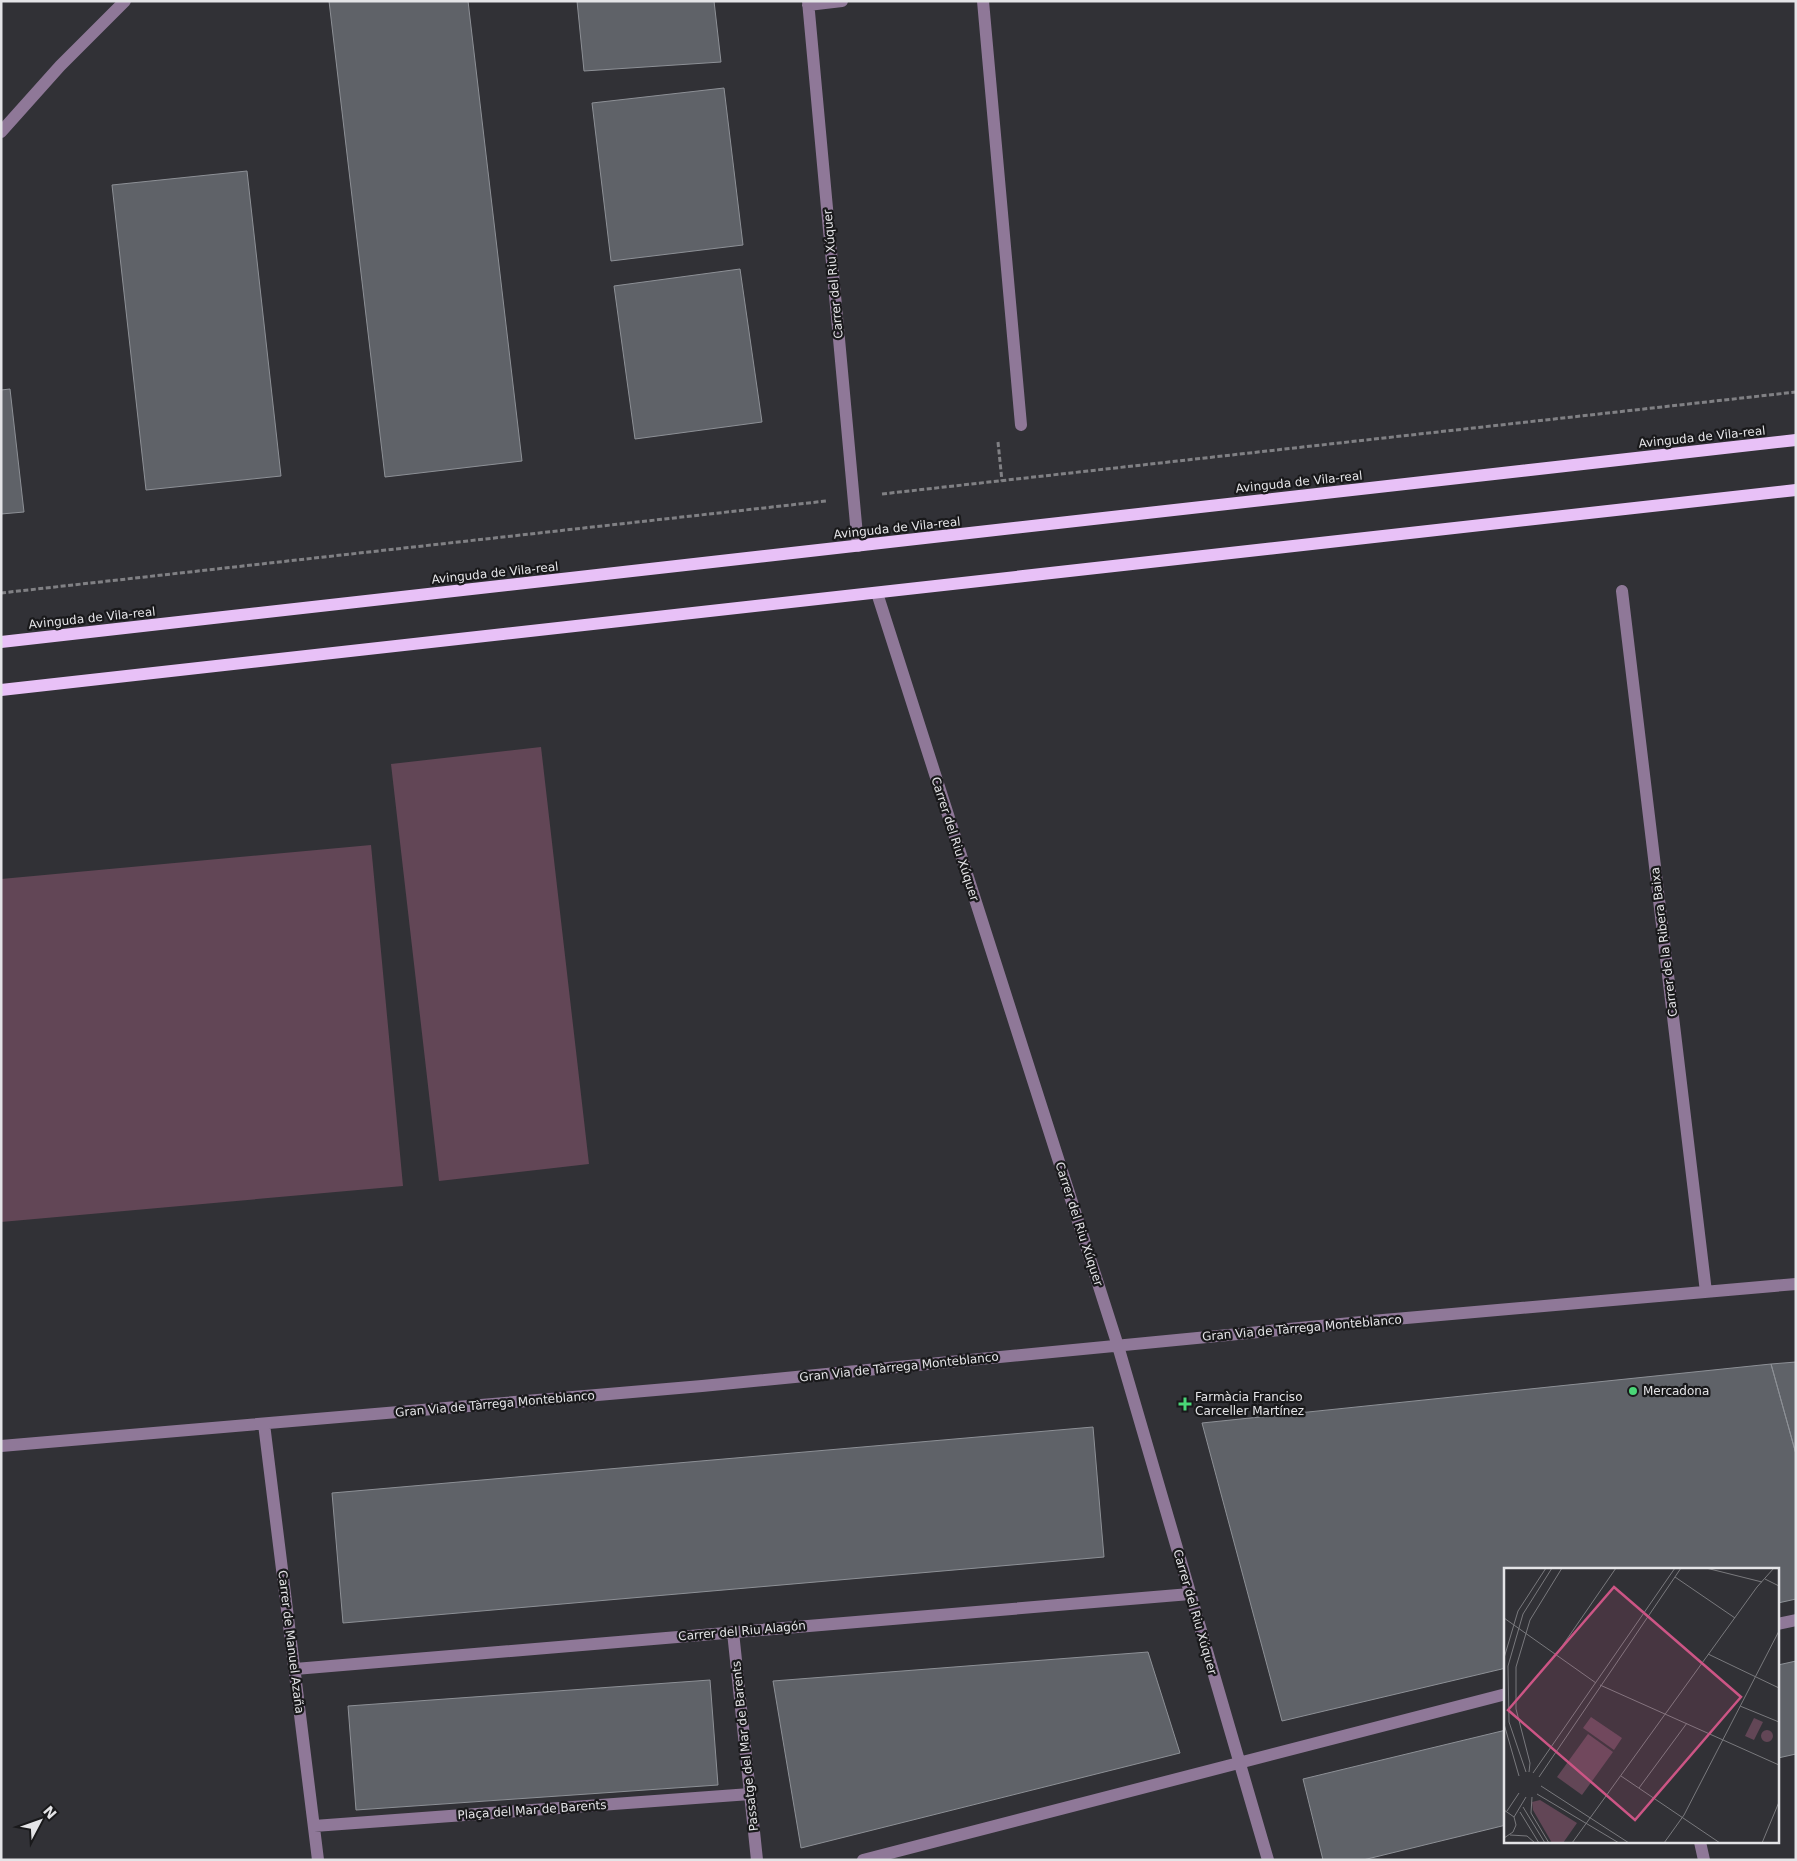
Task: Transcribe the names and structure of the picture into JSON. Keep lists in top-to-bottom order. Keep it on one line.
{"streets":{"main road":["Avinguda de Vila-real"],"street":["Carrer del Riu Xúquer","Carrer de la Ribera Baixa","Gran Via de Tàrrega Monteblanco","Carrer del Riu Alagón","Carrer de Manuel Azaña","Passatge del Mar de Barents","Plaça del Mar de Barents"]},"crossings":[["Carrer del Riu Xúquer","Avinguda de Vila-real"],["Carrer del Riu Xúquer","Gran Via de Tàrrega Monteblanco"],["Carrer del Riu Xúquer","Carrer del Riu Alagón"],["Carrer de la Ribera Baixa","Gran Via de Tàrrega Monteblanco"],["Gran Via de Tàrrega Monteblanco","Carrer de Manuel Azaña"],["Carrer del Riu Alagón","Carrer de Manuel Azaña"],["Carrer del Riu Alagón","Passatge del Mar de Barents"],["Carrer de Manuel Azaña","Plaça del Mar de Barents"],["Passatge del Mar de Barents","Plaça del Mar de Barents"]],"places":{"other":["Mercadona"],"health":["Farmàcia Franciso Carceller Martínez"]},"north":"top right"}
